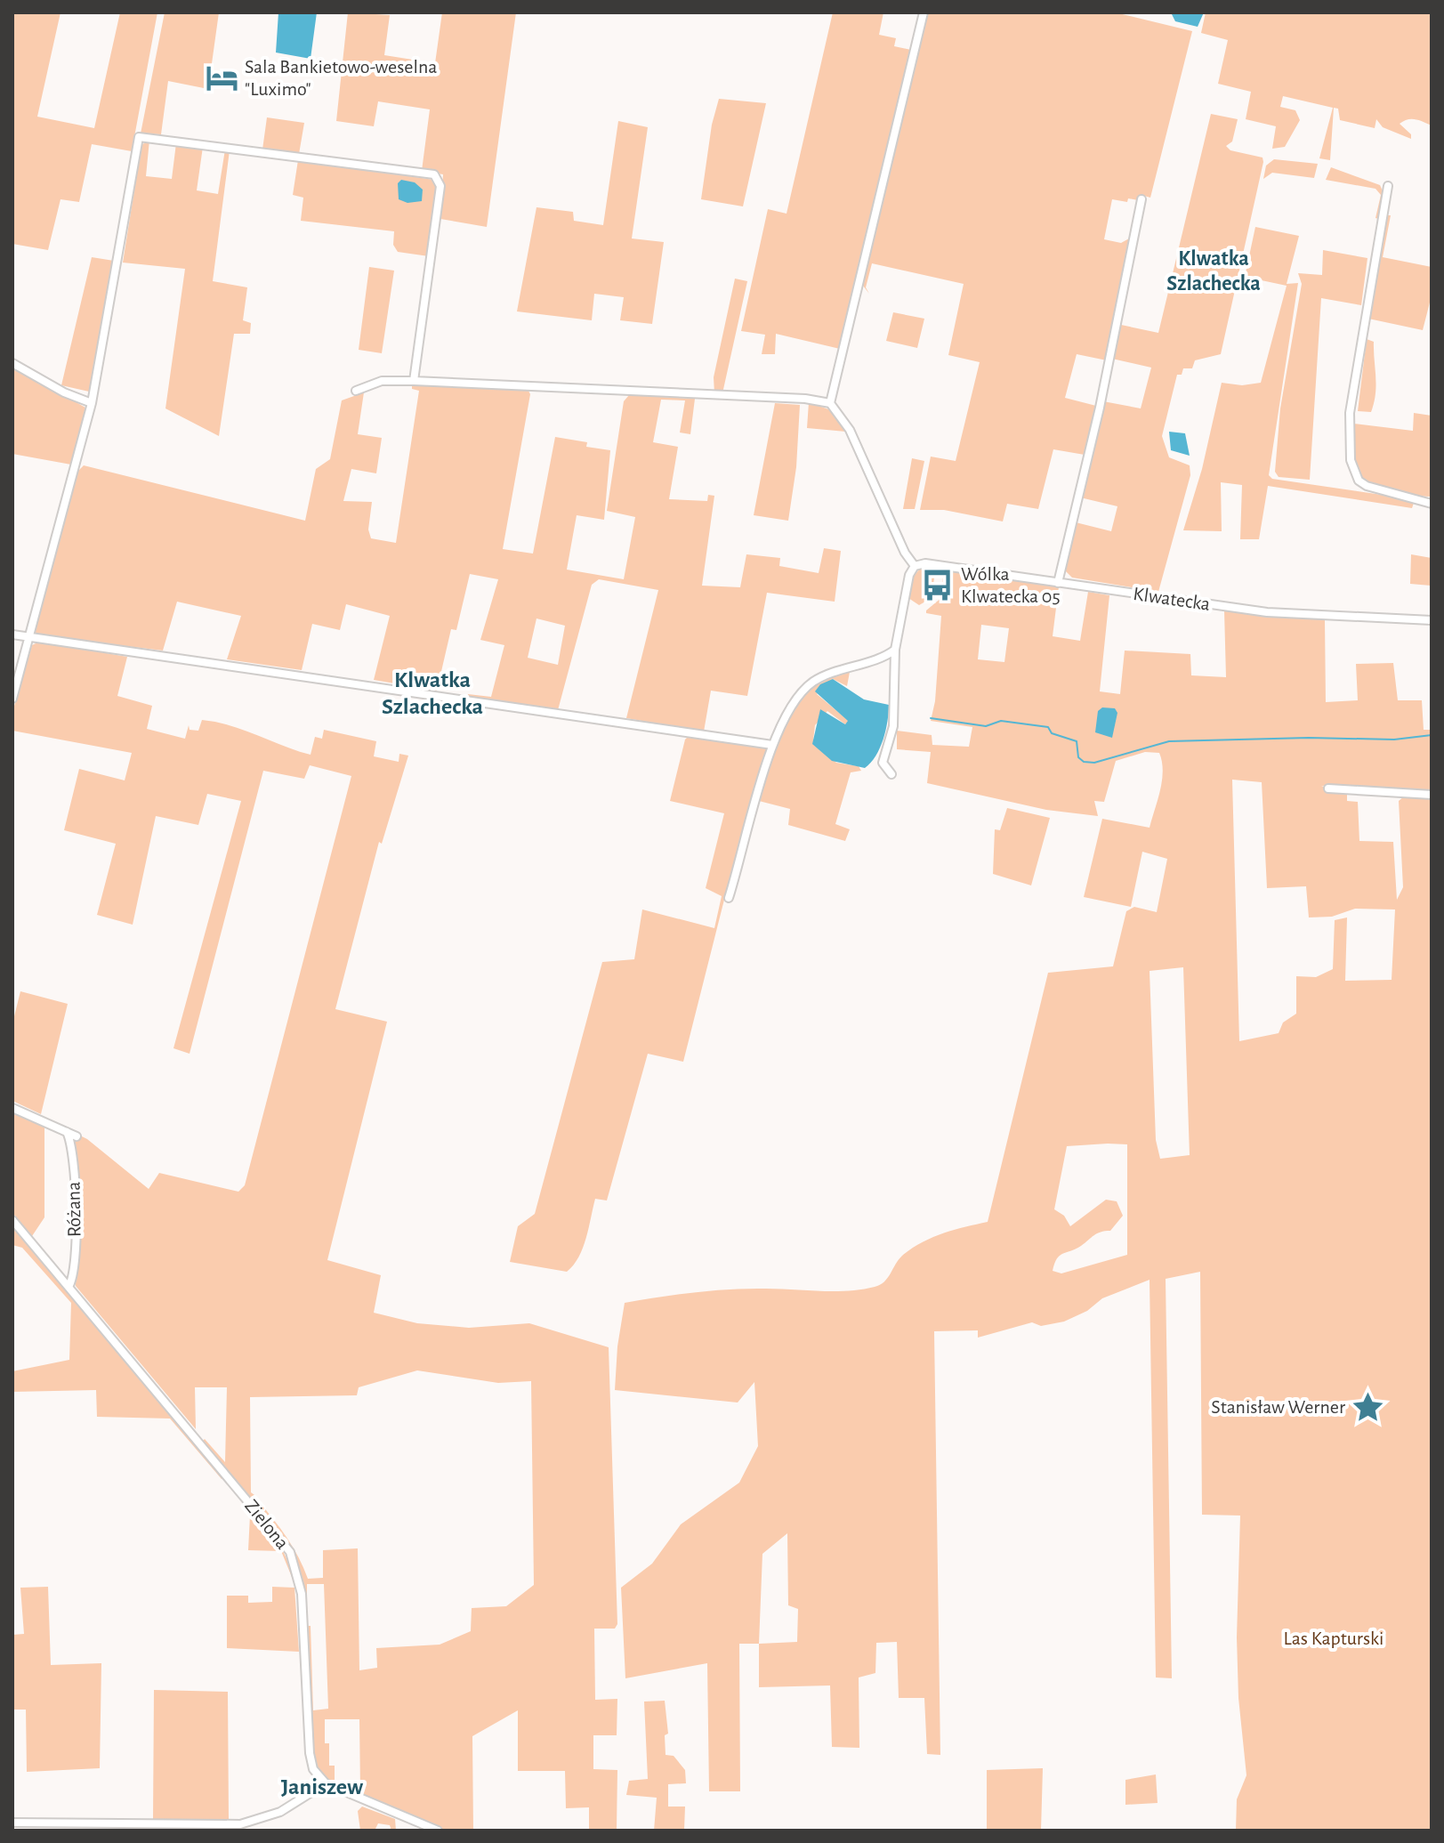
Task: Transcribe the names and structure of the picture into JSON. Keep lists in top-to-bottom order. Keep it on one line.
{"streets":{"street":["Klwatecka","Różana","Zielona"]},"crossings":[["Różana","Zielona"]],"districts":["Klwatka Szlachecka","Klwatka Szlachecka","Janiszew"],"parks":["Las Kapturski"],"places":{"hotel":["Sala Bankietowo-weselna \"Luximo\""],"bus stop":["Wólka Klwatecka 05"],"place":["Stanisław Werner"]}}
